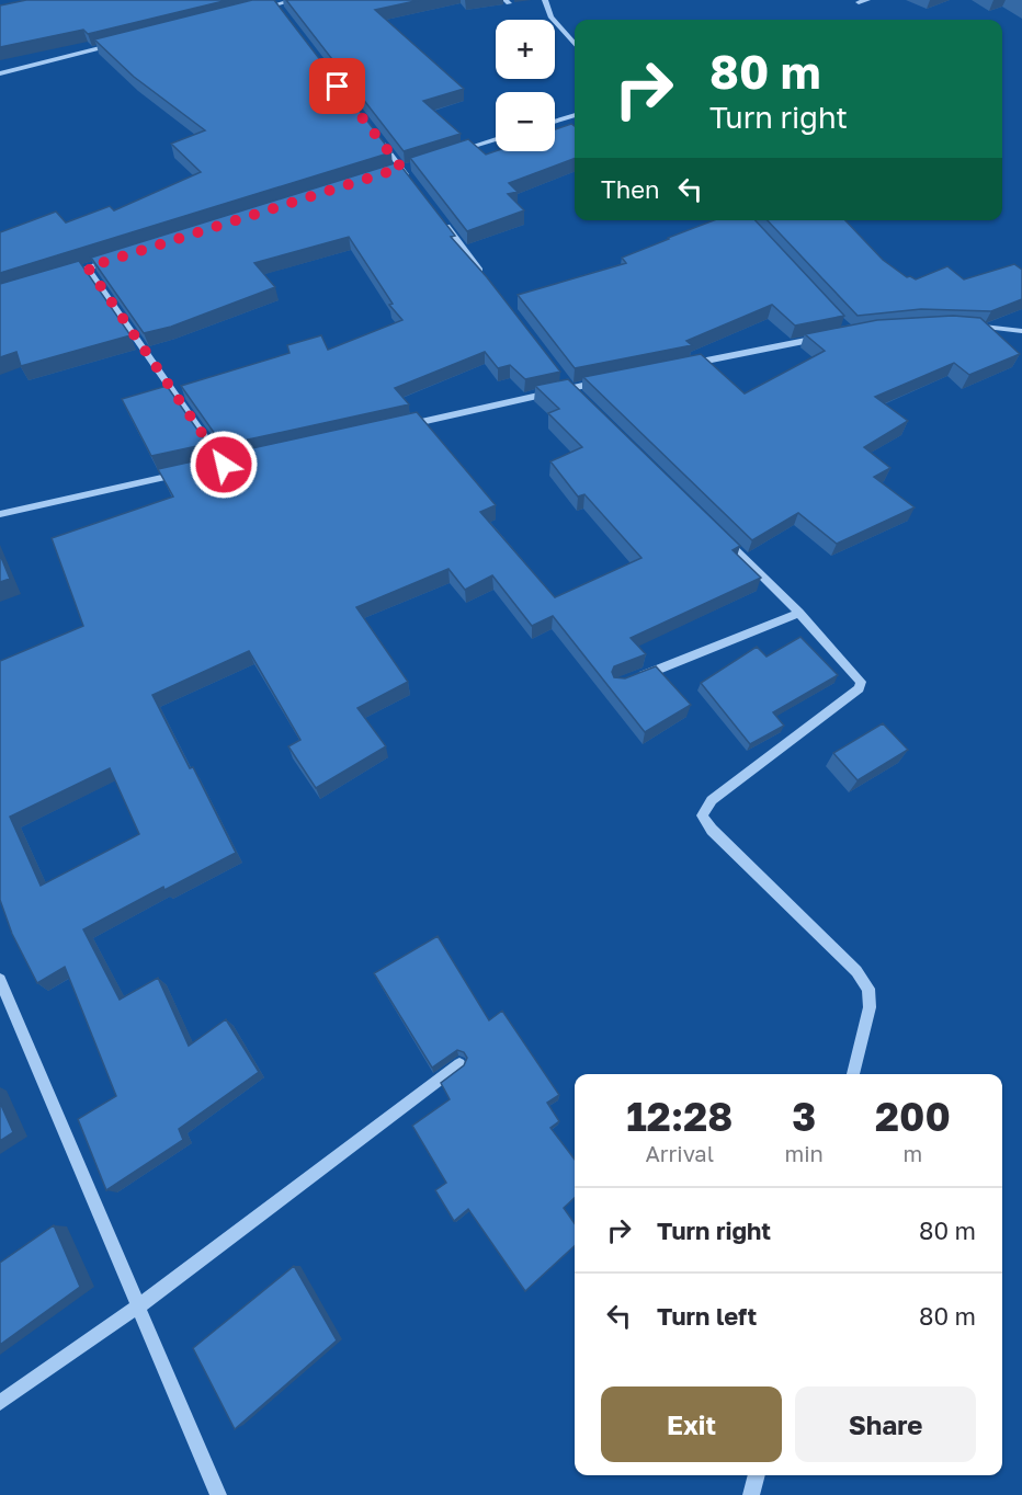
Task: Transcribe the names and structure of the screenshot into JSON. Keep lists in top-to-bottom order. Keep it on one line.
{"page":{"map_buttons":["+","−"],"turn":["80 m","Turn right"],"then":"Then","eta":["12:28","Arrival","3","min","200","m"],"list":[{"name":"Turn right","value":"80 m"},{"name":"Turn left","value":"80 m"}],"buttons":["Exit","Share"]}}
